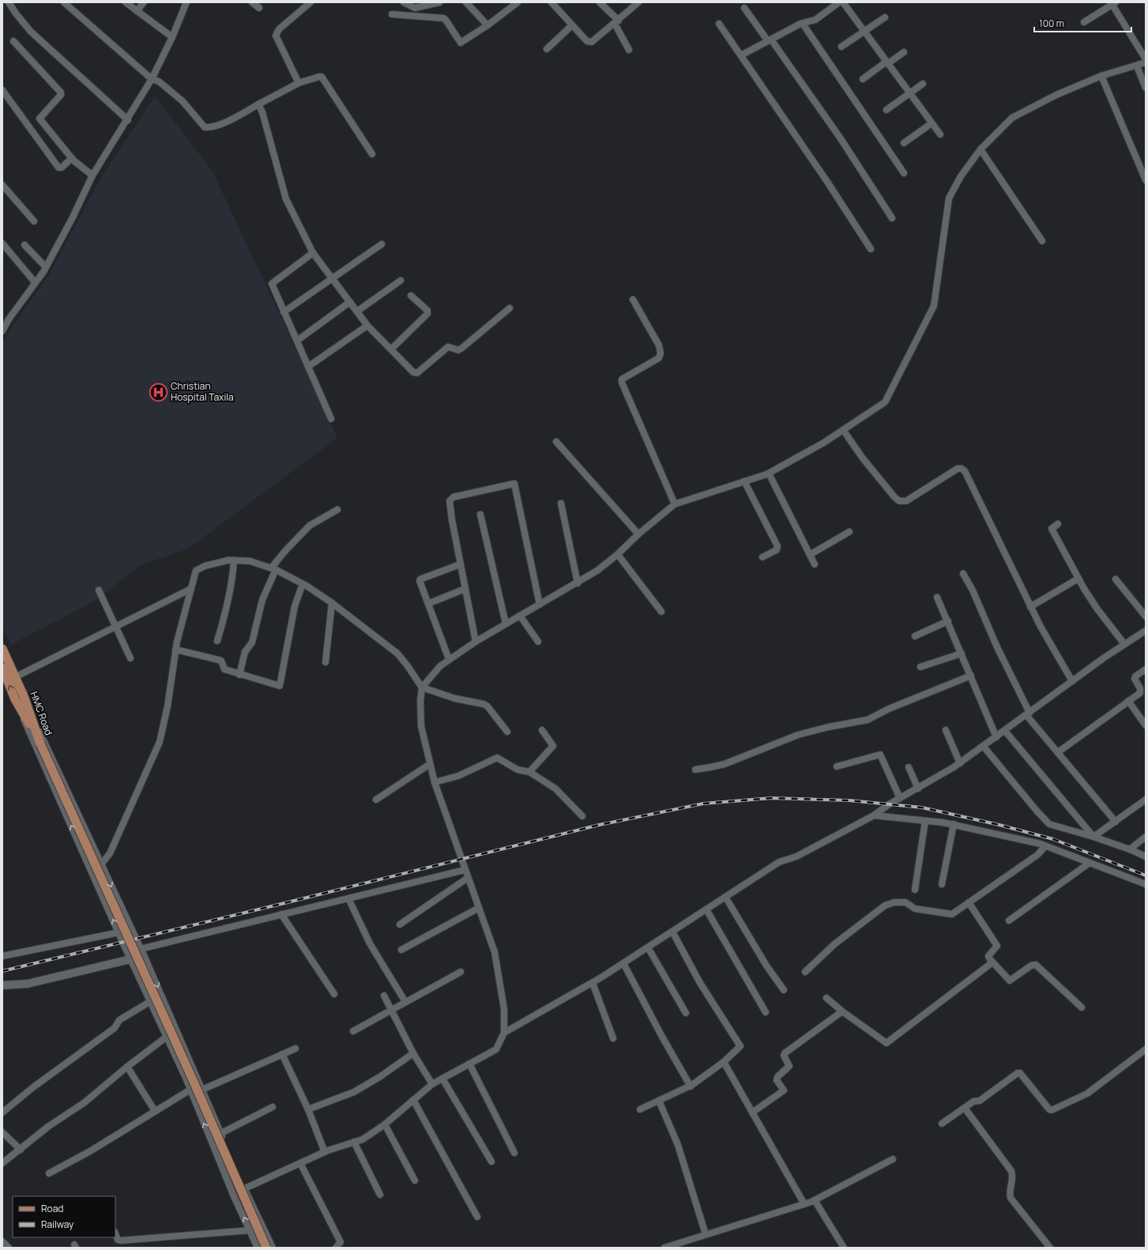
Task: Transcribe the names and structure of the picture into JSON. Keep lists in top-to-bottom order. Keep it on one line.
{"streets":{"main road":["HMC Road"]},"places":{"hospital":["Christian Hospital Taxila"]},"legend":["Road","Railway"],"scale_bar":"100 m"}
